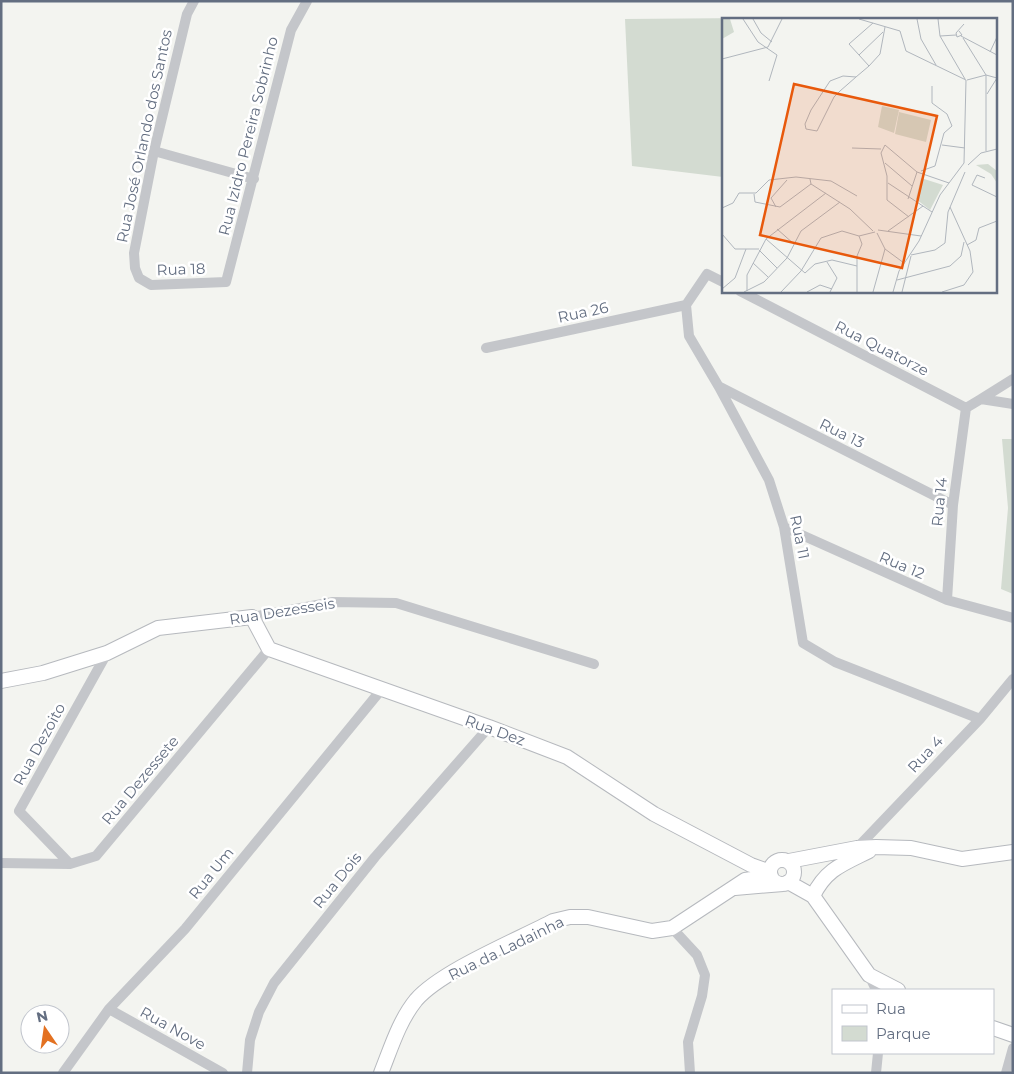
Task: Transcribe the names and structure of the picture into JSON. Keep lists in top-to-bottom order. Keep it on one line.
{"streets":{"street":["Rua José Orlando dos Santos","Rua Izidro Pereira Sobrinho","Rua 18","Rua 26","Rua Quatorze","Rua 13","Rua 14","Rua 11","Rua 12","Rua Dezesseis","Rua Dez","Rua Dezoito","Rua 4","Rua Dezessete","Rua Um","Rua Dois","Rua da Ladainha","Rua Nove"]},"crossings":[["Rua José Orlando dos Santos","Rua 18"],["Rua Izidro Pereira Sobrinho","Rua 18"],["Rua 26","Rua 11"],["Rua Quatorze","Rua 14"],["Rua 13","Rua 14"],["Rua 13","Rua 11"],["Rua 14","Rua 12"],["Rua 11","Rua 12"],["Rua 11","Rua 4"],["Rua Dezesseis","Rua Dezoito"],["Rua Dez","Rua Dezessete"],["Rua Dez","Rua Um"],["Rua Dez","Rua Dois"],["Rua Dezoito","Rua Dezessete"],["Rua Um","Rua Nove"]],"legend":["Rua","Parque"],"north":"top"}
